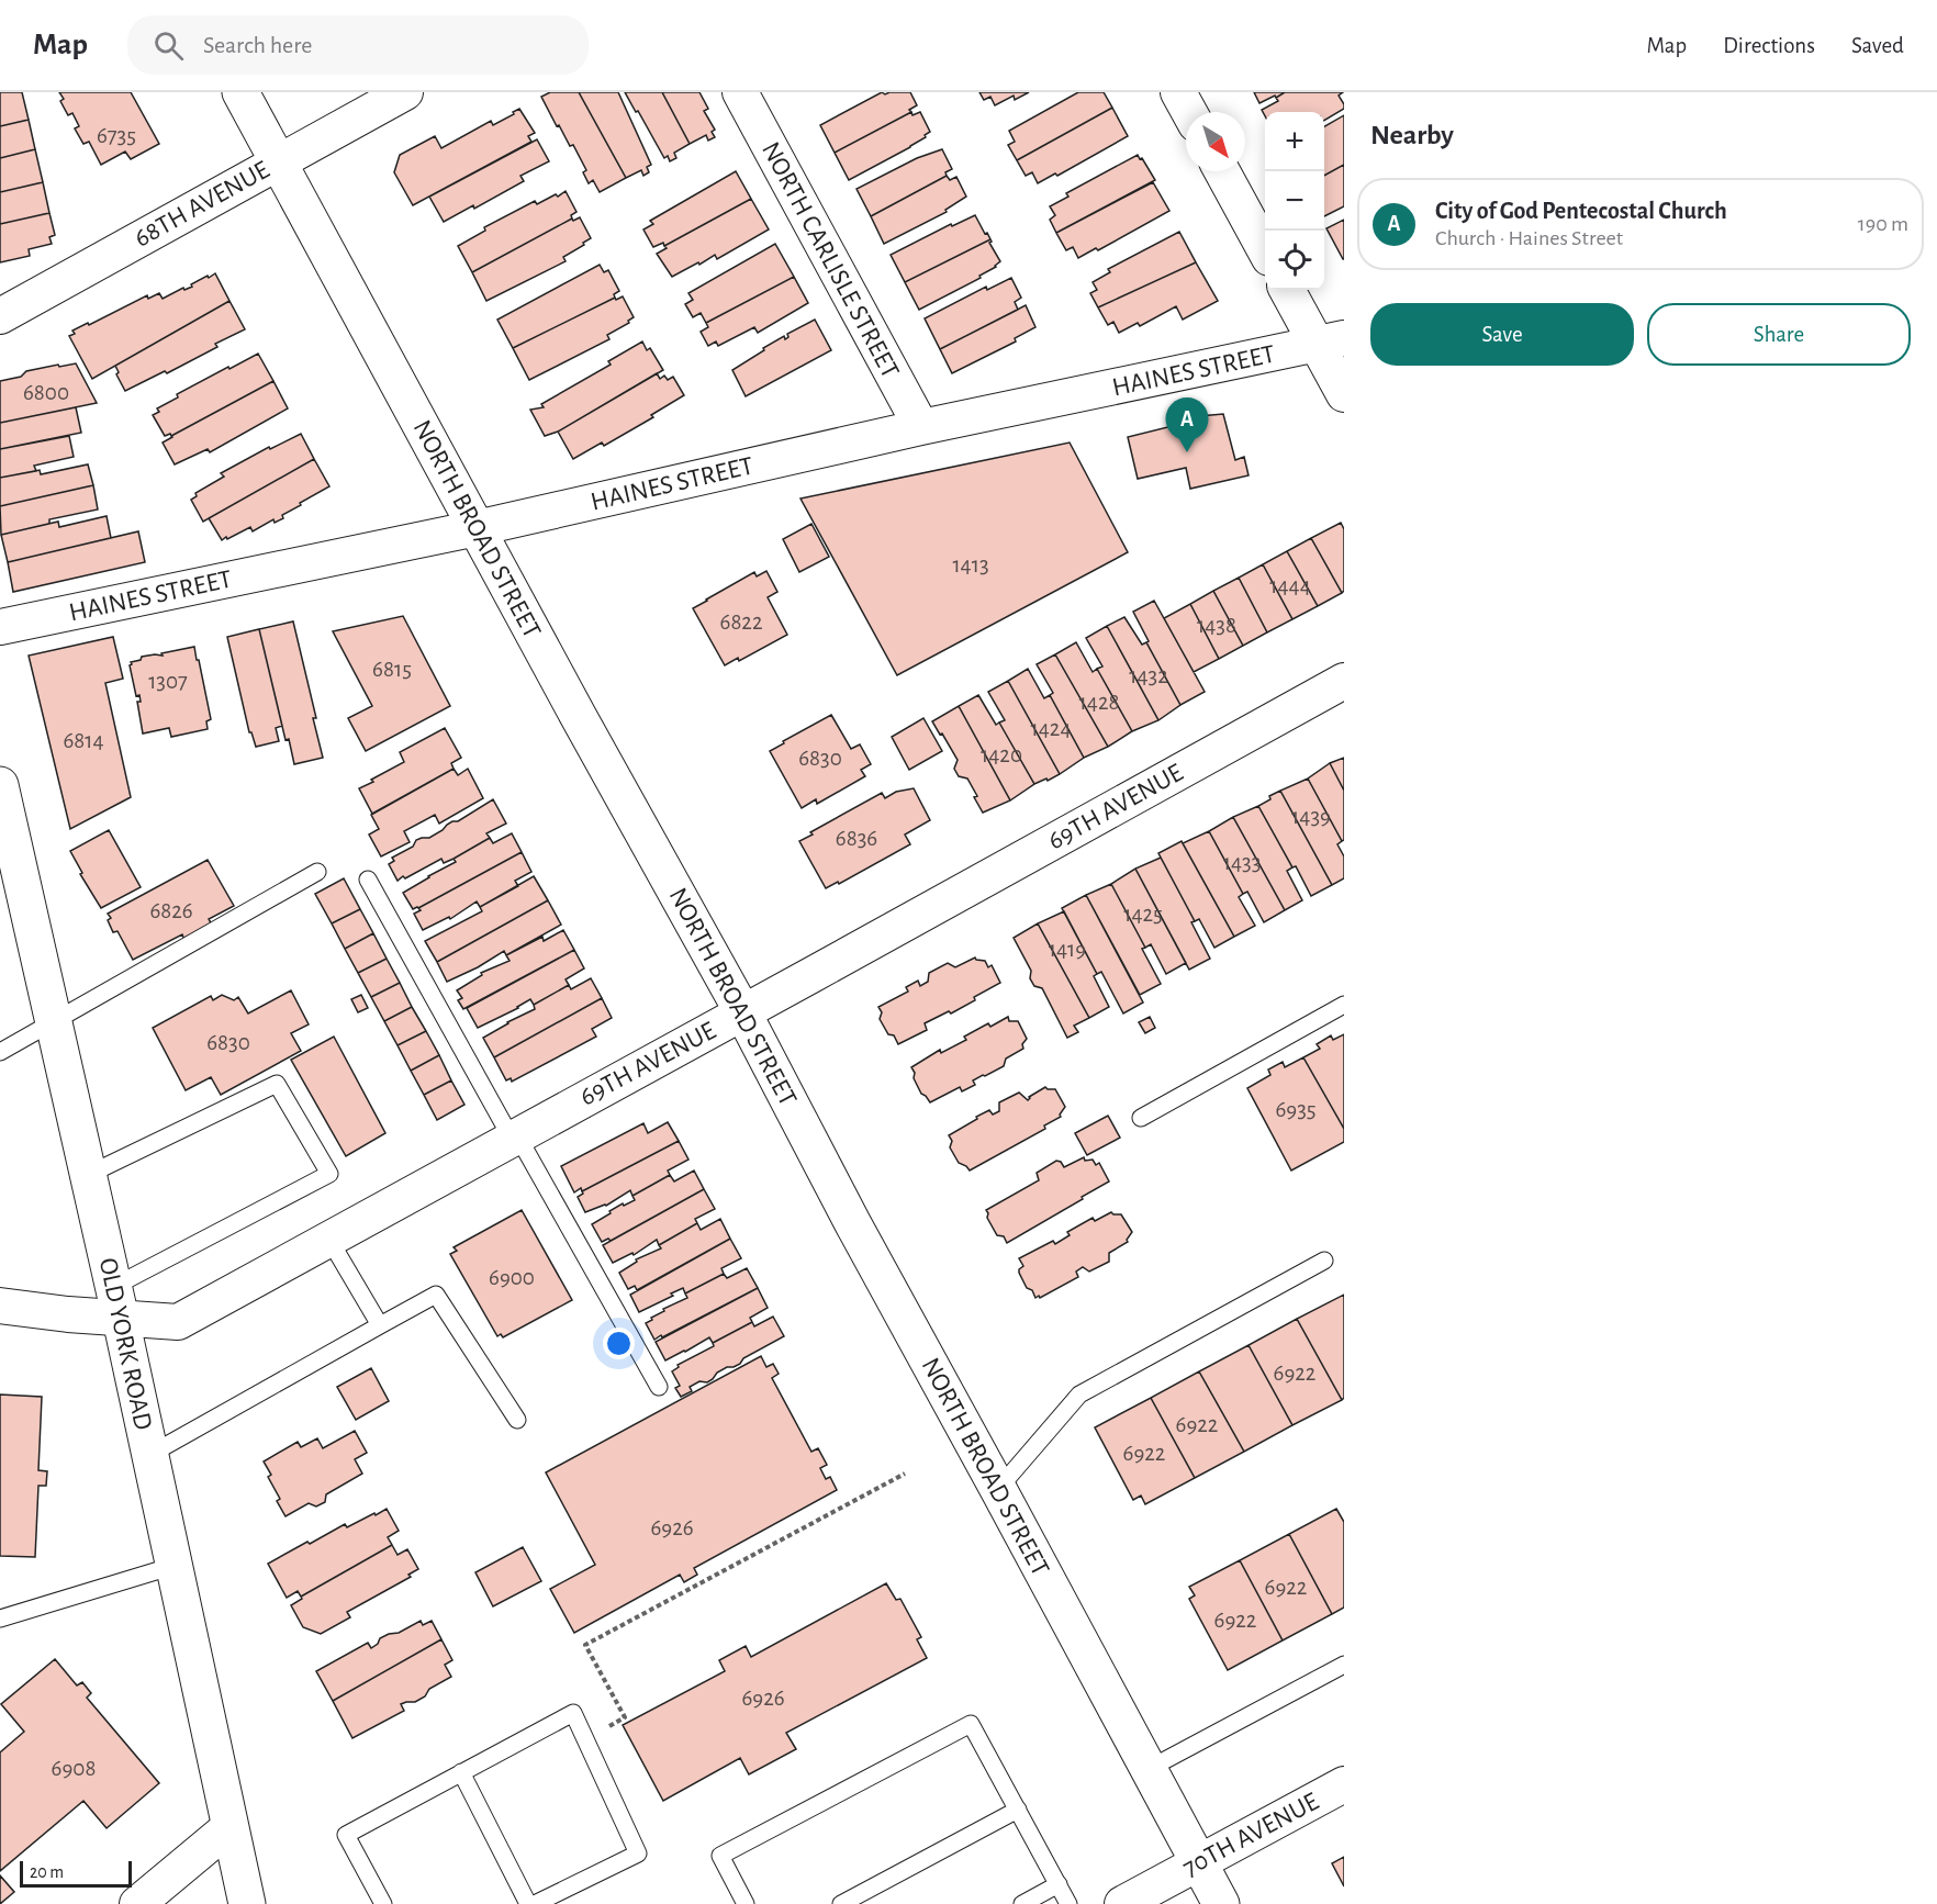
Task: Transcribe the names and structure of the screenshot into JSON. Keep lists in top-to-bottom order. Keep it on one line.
{"streets":{"main road":["NORTH BROAD STREET","OLD YORK ROAD"],"street":["68TH AVENUE","NORTH CARLISLE STREET","HAINES STREET","69TH AVENUE","70TH AVENUE"]},"crossings":[["68TH AVENUE","NORTH BROAD STREET"],["NORTH CARLISLE STREET","HAINES STREET"],["HAINES STREET","NORTH BROAD STREET"],["NORTH BROAD STREET","69TH AVENUE"],["NORTH BROAD STREET","70TH AVENUE"],["69TH AVENUE","OLD YORK ROAD"]],"house_numbers":["6735","6800","1413","1444","6822","1438","6815","1432","1307","1428","1424","6814","1420","6830","1439","6836","1433","6826","1425","1419","6830","6935","6900","6922","6922","6922","6926","6922","6922","6926","6908"],"scale_bar":"20 m","north":"bottom right","page":{"header":"Map","search":"Search here","nav":["Map","Directions","Saved"],"heading":"Nearby","map_buttons":["+","−"],"list":[{"mark":"A","name":"City of God Pentecostal Church","note":"Church · Haines Street","value":"190 m"}],"buttons":["Save","Share"],"pins":"A","scale":"20 m"}}
